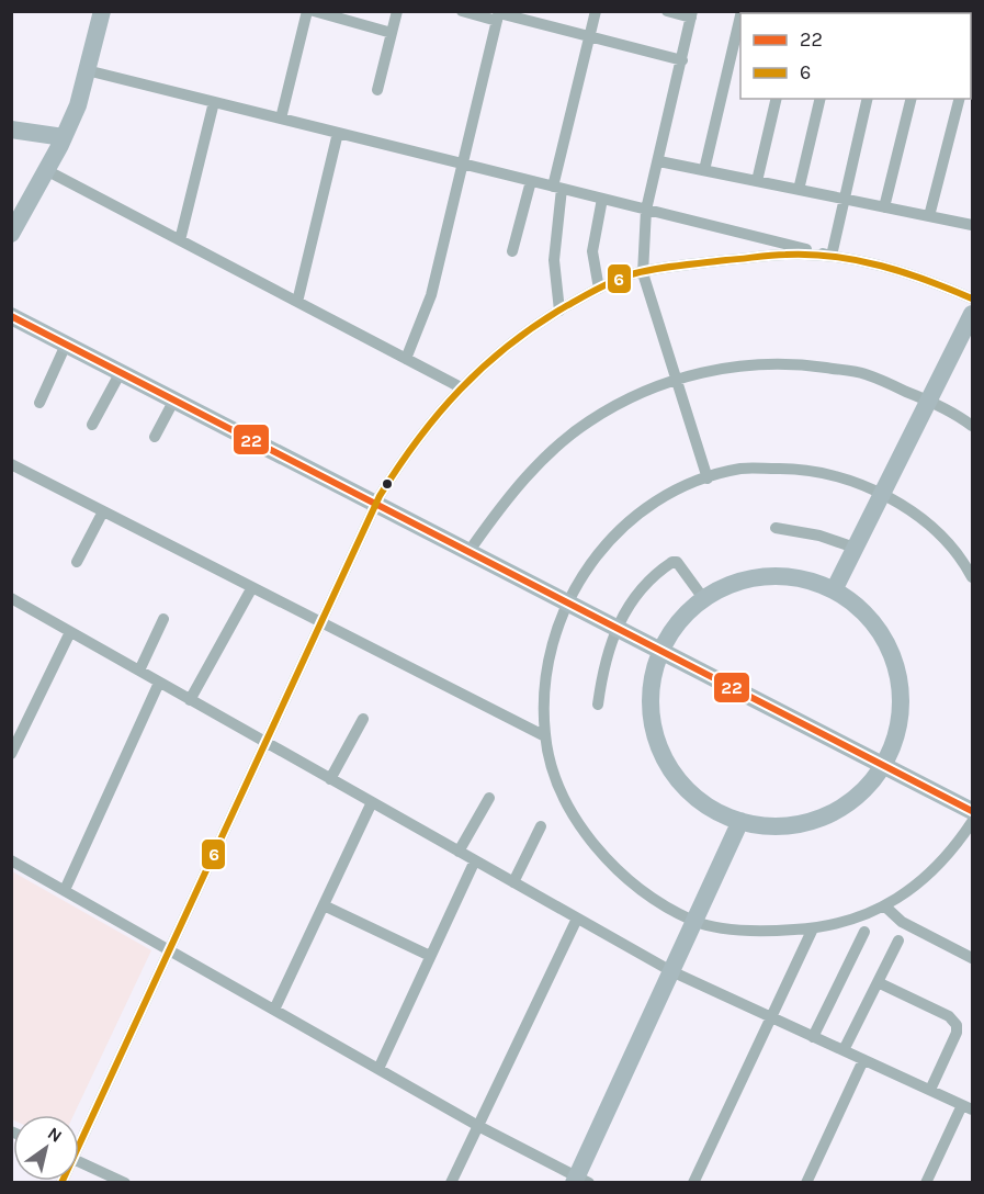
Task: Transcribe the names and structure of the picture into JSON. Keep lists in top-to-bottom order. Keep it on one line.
{"lines":["transit line 6","transit line 22"],"legend":["22","6"],"north":"top right"}
